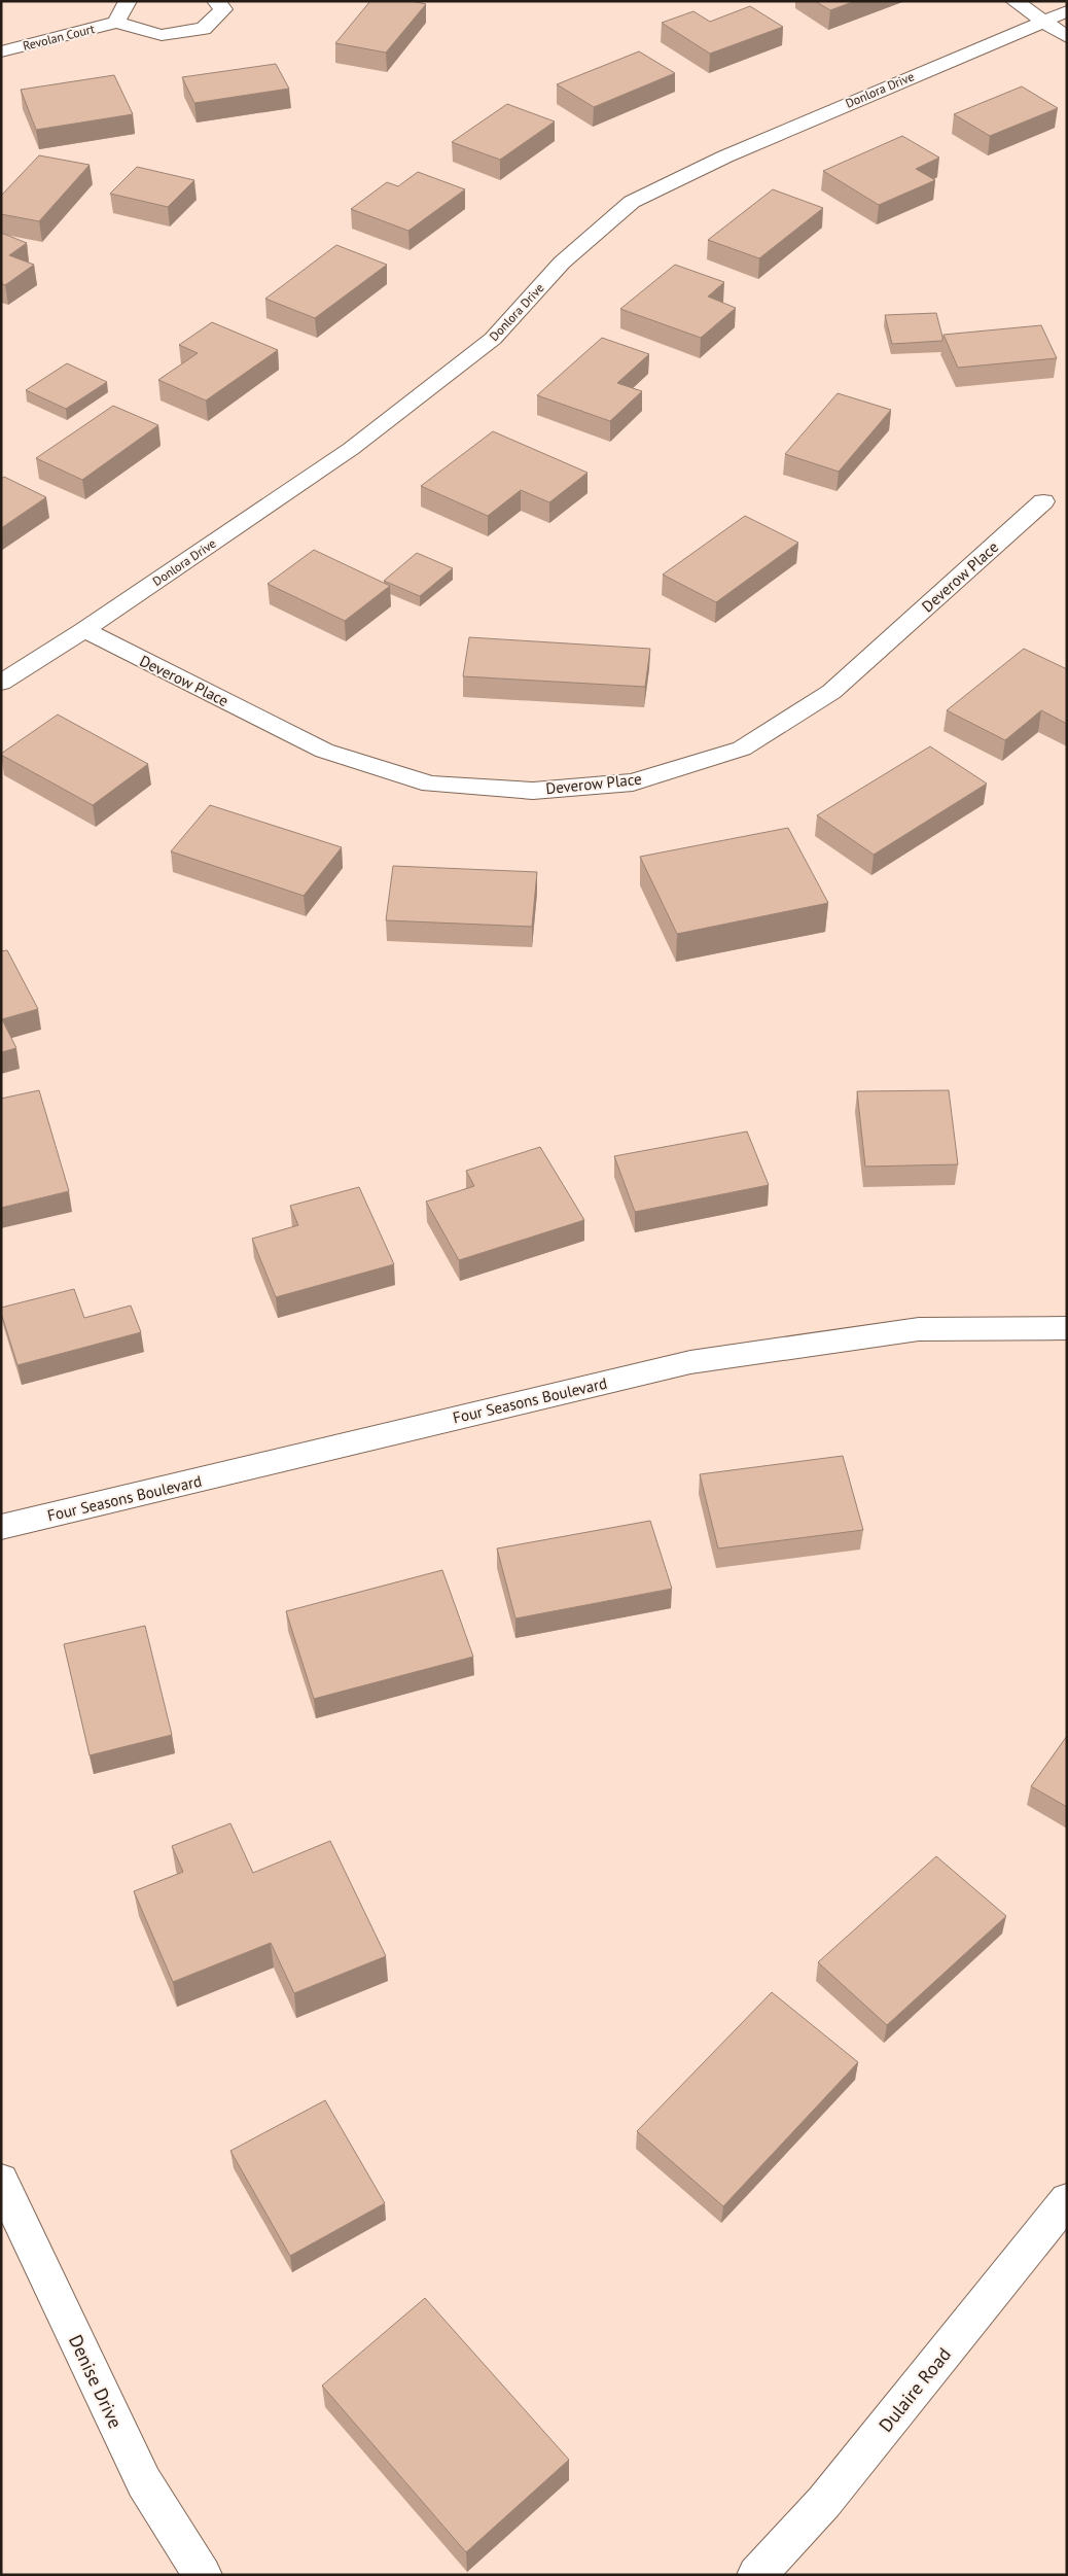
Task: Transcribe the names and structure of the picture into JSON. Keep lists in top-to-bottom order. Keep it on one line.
{"streets":{"street":["Revolan Court","Donlora Drive","Deverow Place","Four Seasons Boulevard","Denise Drive","Dulaire Road"]},"crossings":[["Donlora Drive","Deverow Place"]]}
